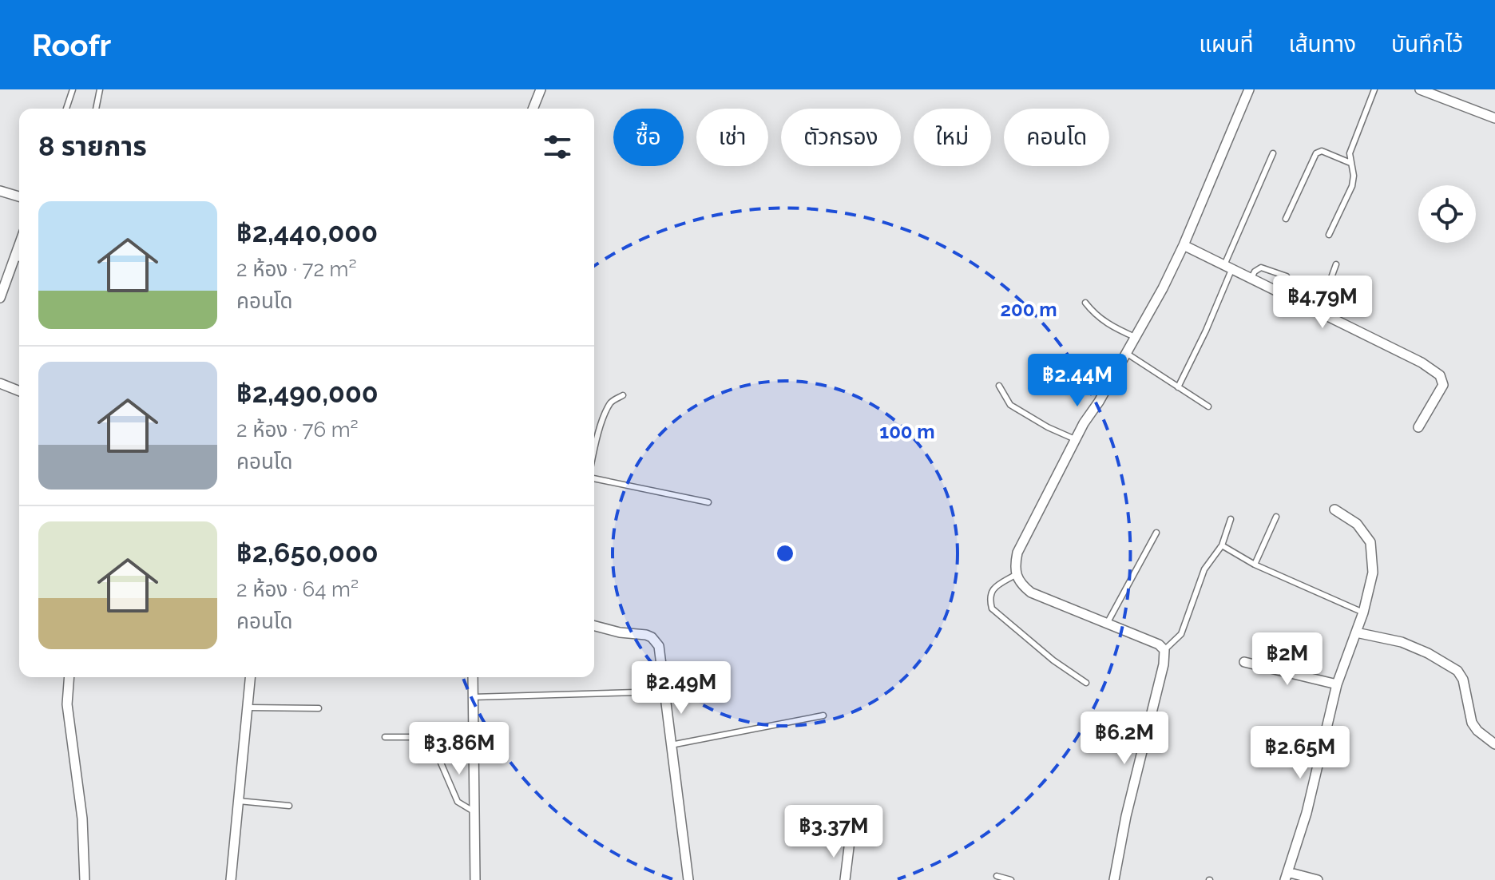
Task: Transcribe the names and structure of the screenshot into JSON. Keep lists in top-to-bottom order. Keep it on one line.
{"page":{"header":"Roofr","nav":["แผนที่","เส้นทาง","บันทึกไว้"],"chip":["ซื้อ","เช่า","ตัวกรอง","ใหม่","คอนโด"],"heading":"8 รายการ","list":[{"name":"฿2,440,000","note":"2 ห้อง · 72 m² · คอนโด"},{"name":"฿2,490,000","note":"2 ห้อง · 76 m² · คอนโด"},{"name":"฿2,650,000","note":"2 ห้อง · 64 m² · คอนโด"}],"price":["฿4.79M","฿2.44M","฿2M","฿2.49M","฿6.2M","฿3.86M","฿2.65M","฿3.37M"]},"rings":["200 m","100 m"]}
